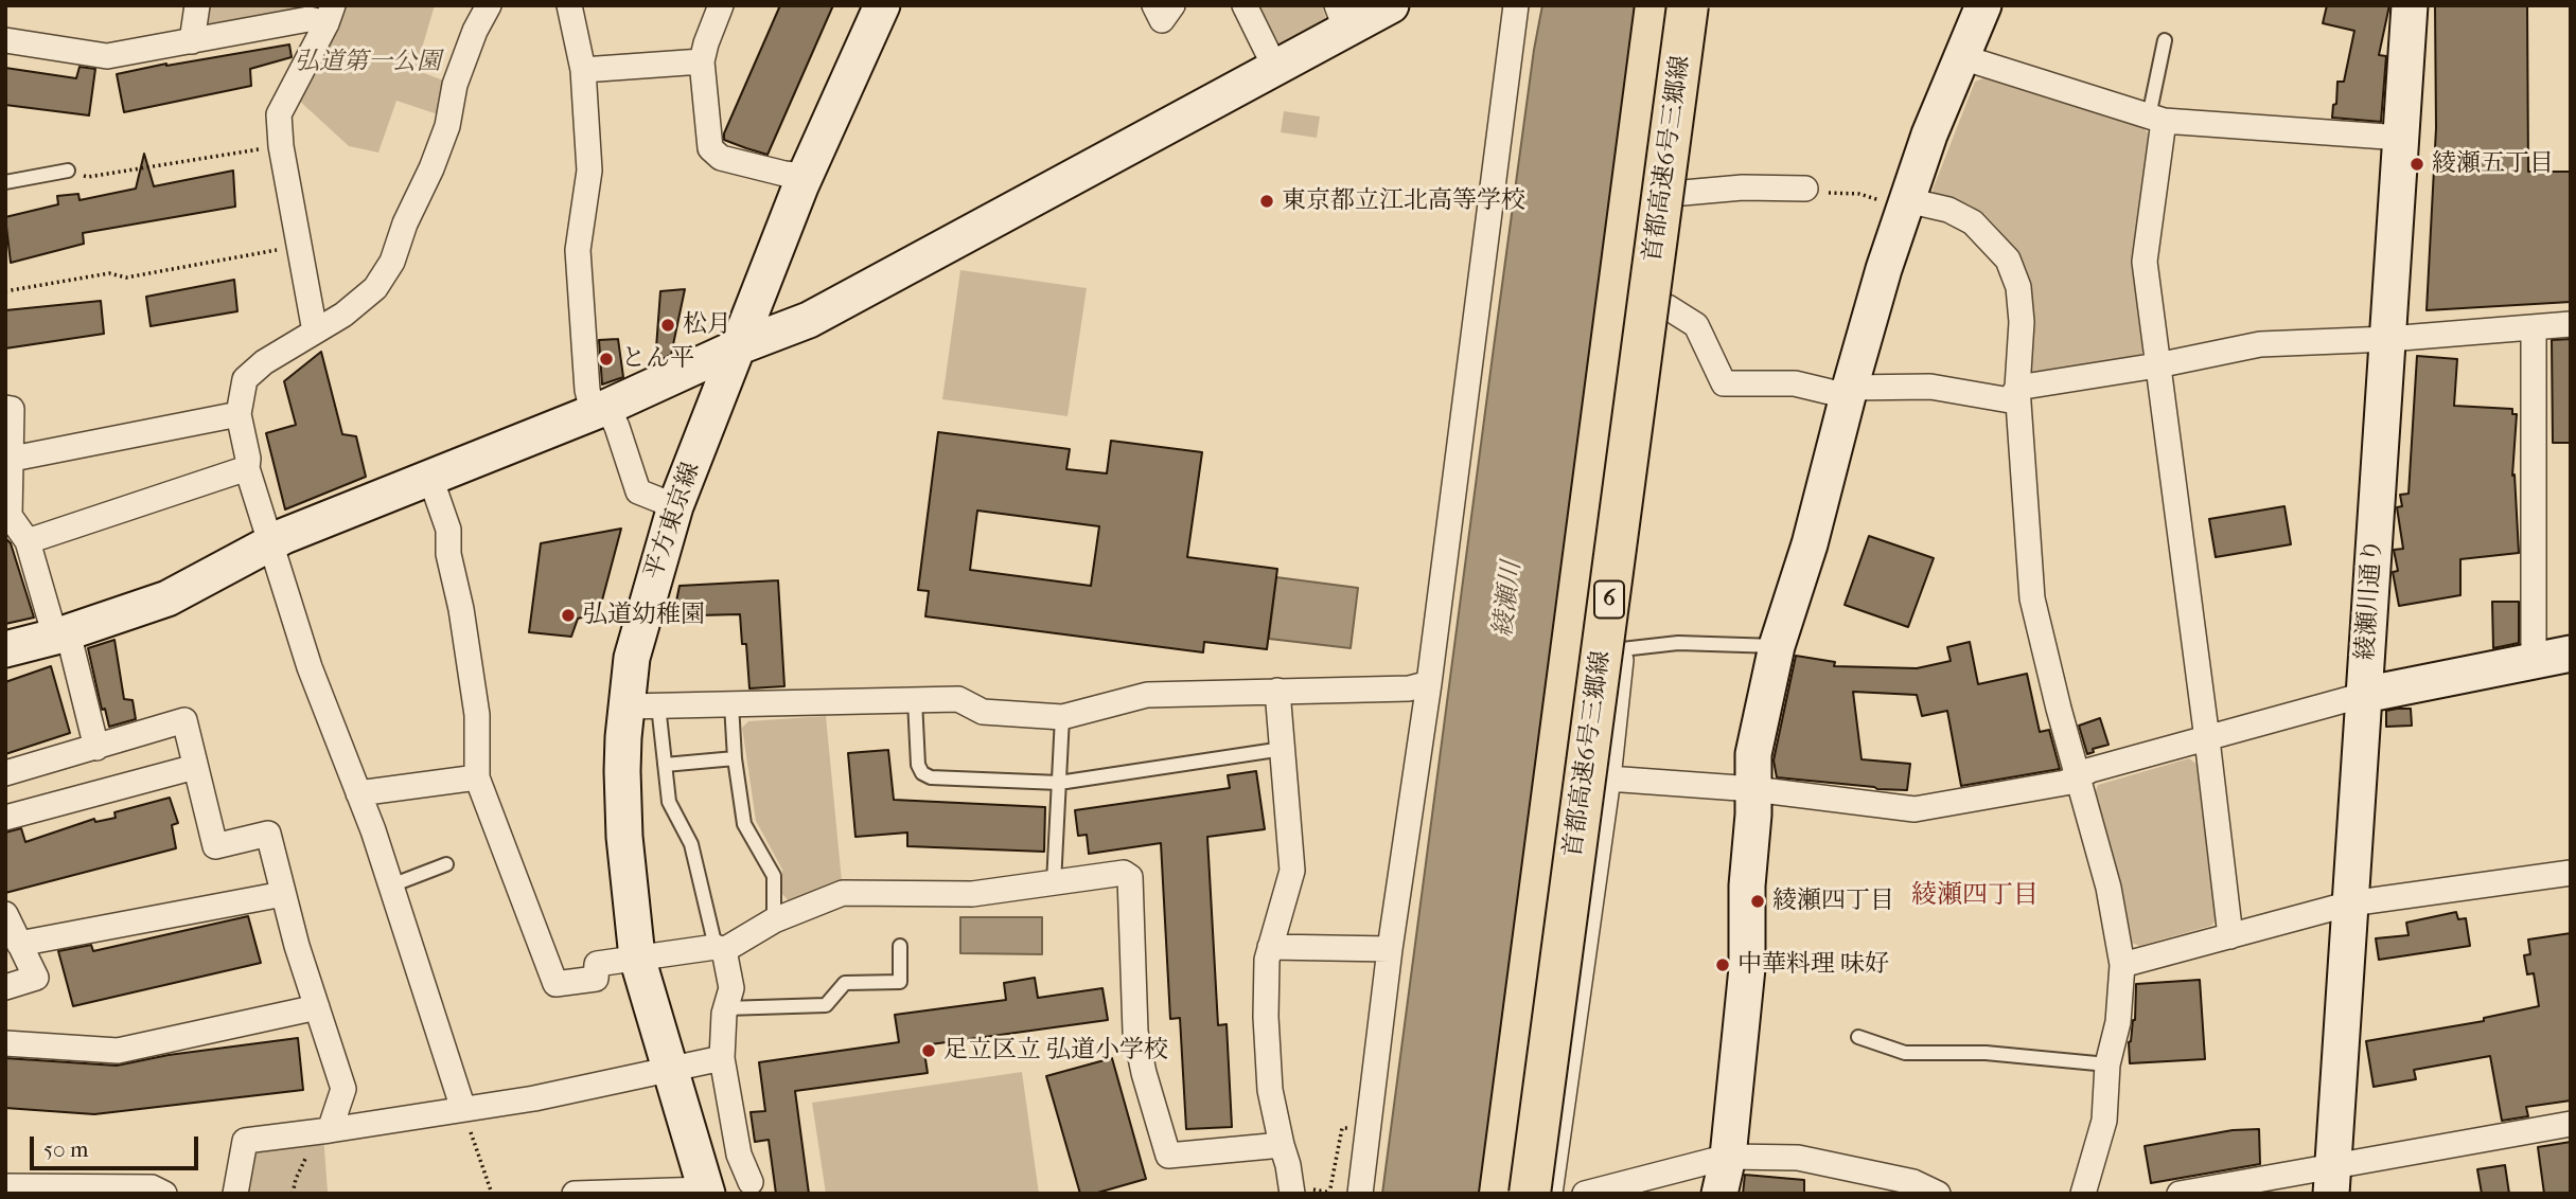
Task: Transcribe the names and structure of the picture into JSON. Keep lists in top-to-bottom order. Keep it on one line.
{"streets":{"highway":["首都高速6号三郷線","6"],"street":["平方東京線","綾瀬川通り"]},"districts":["綾瀬四丁目"],"water":["綾瀬川"],"parks":["弘道第一公園"],"places":["綾瀬五丁目","東京都立江北高等学校","松月","とん平","弘道幼稚園","綾瀬四丁目","中華料理 味好","足立区立 弘道小学校"],"scale_bar":"50 m"}
